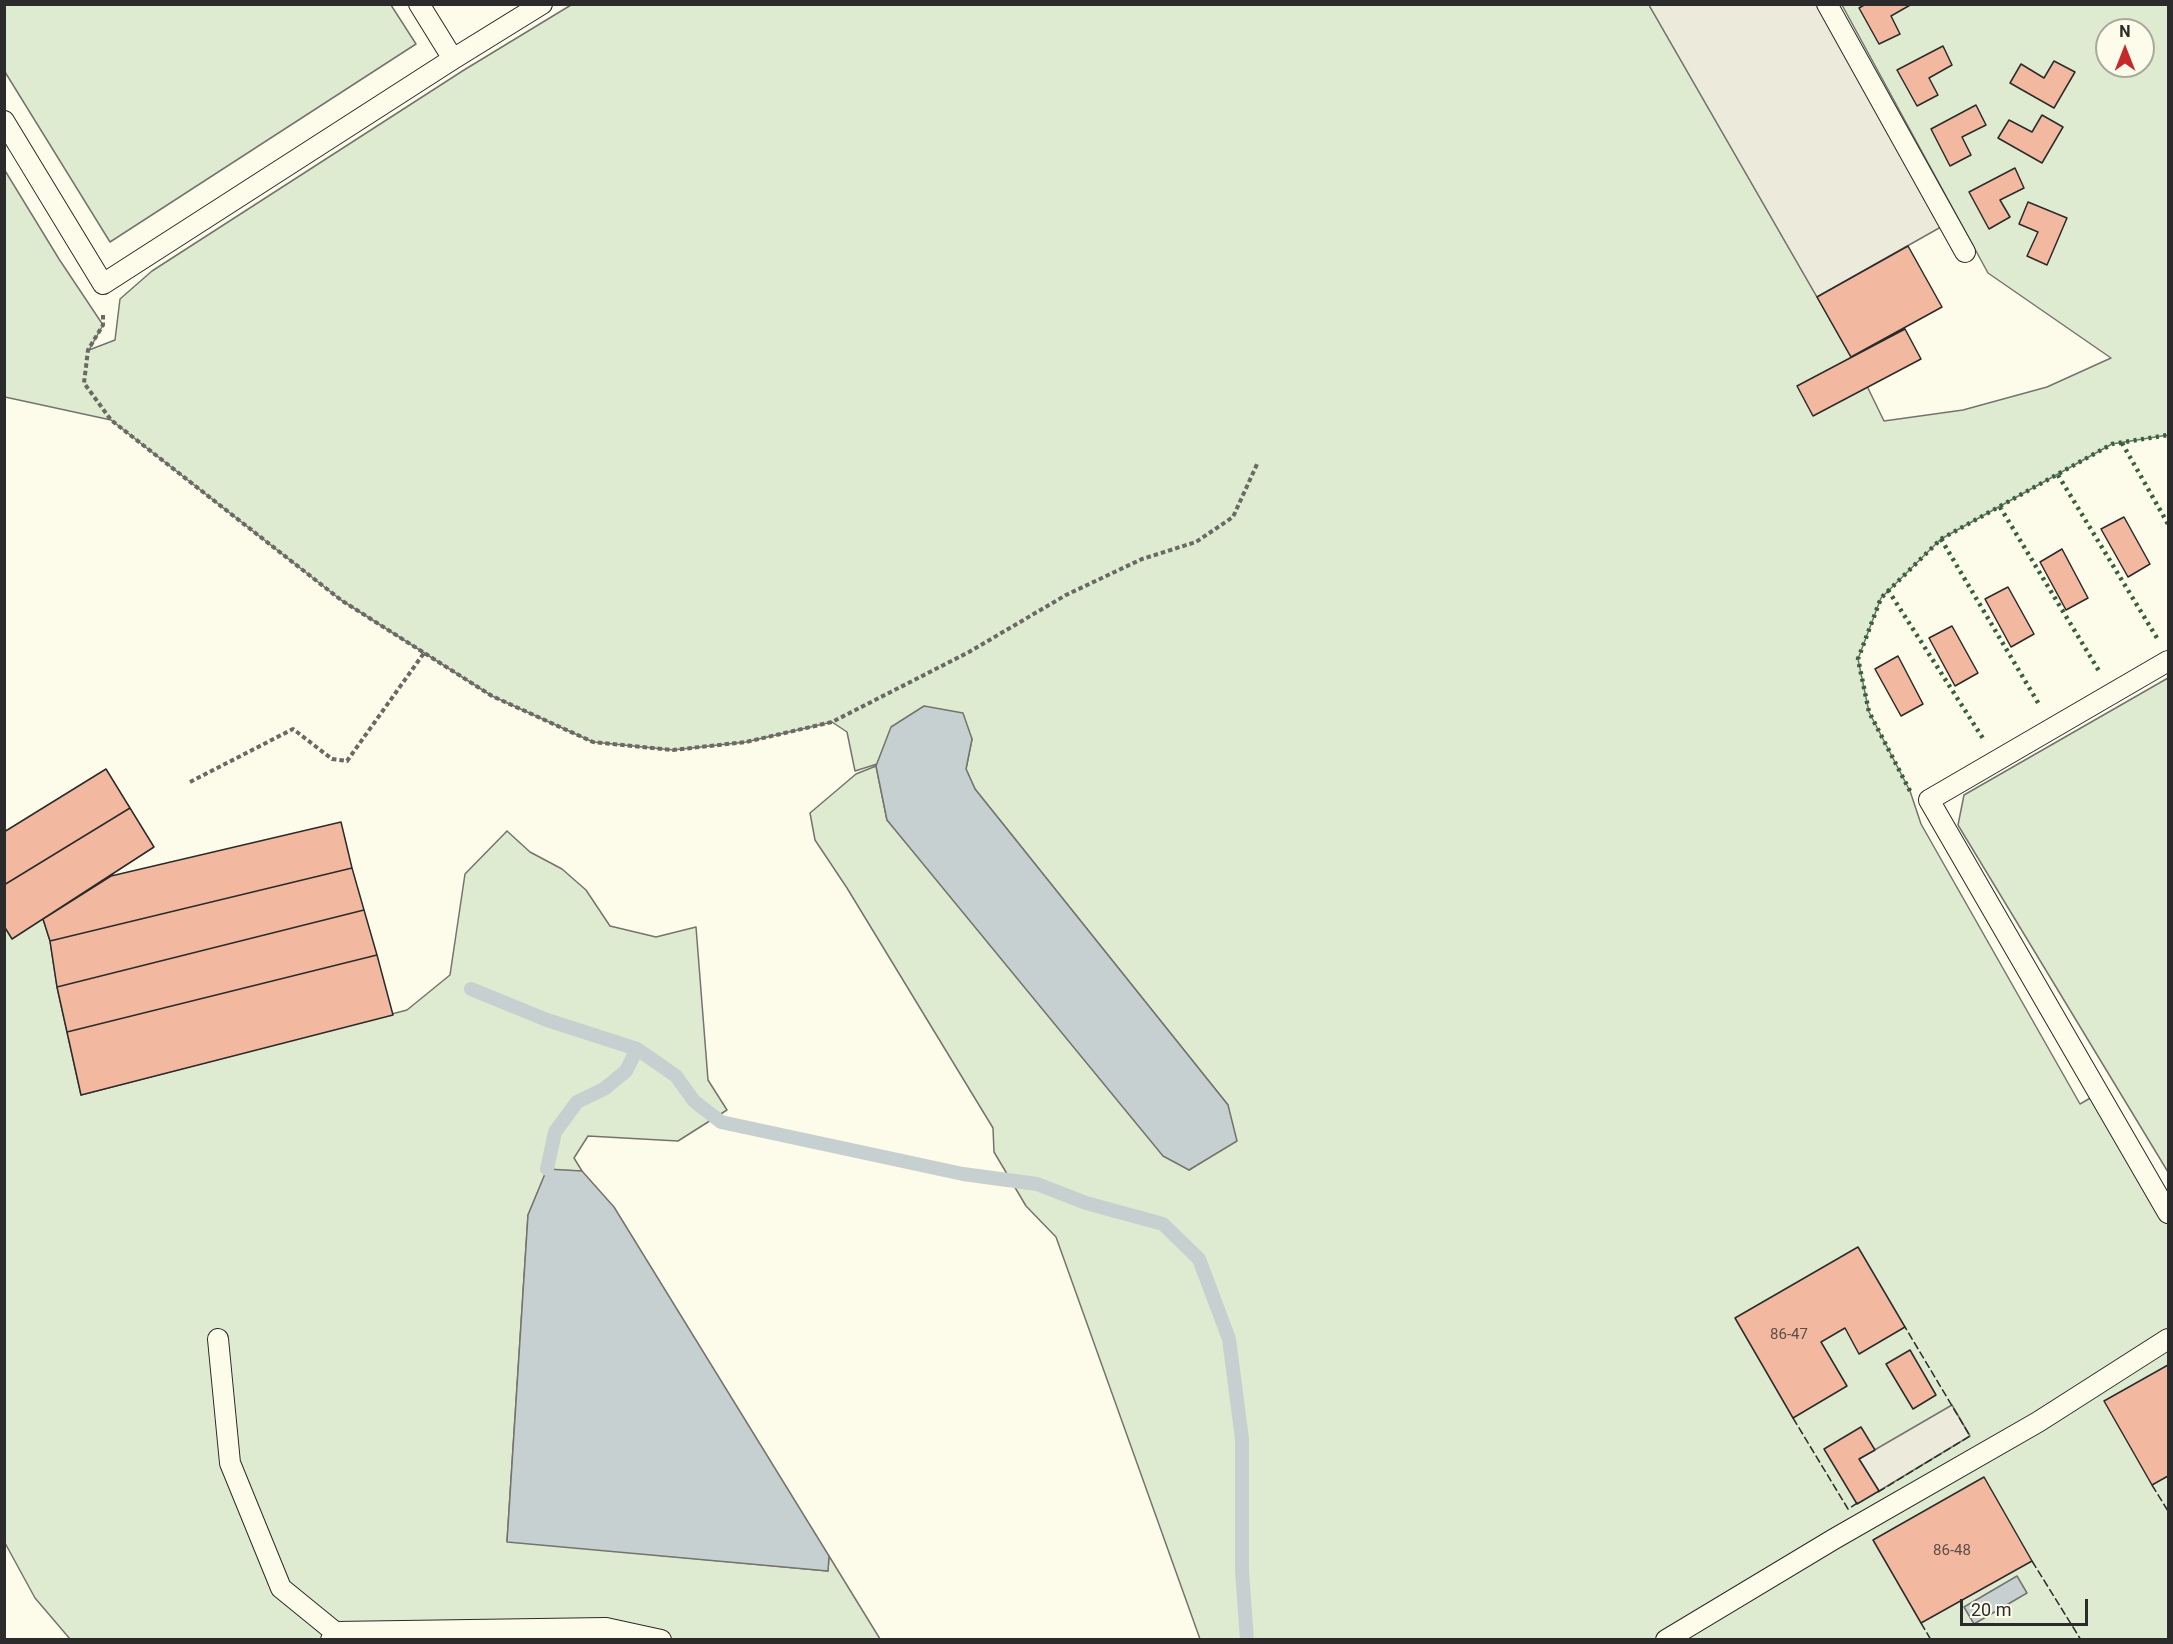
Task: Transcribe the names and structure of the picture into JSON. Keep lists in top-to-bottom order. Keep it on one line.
{"house_numbers":["86-47","86-48"],"scale_bar":"20 m","north":"top"}
